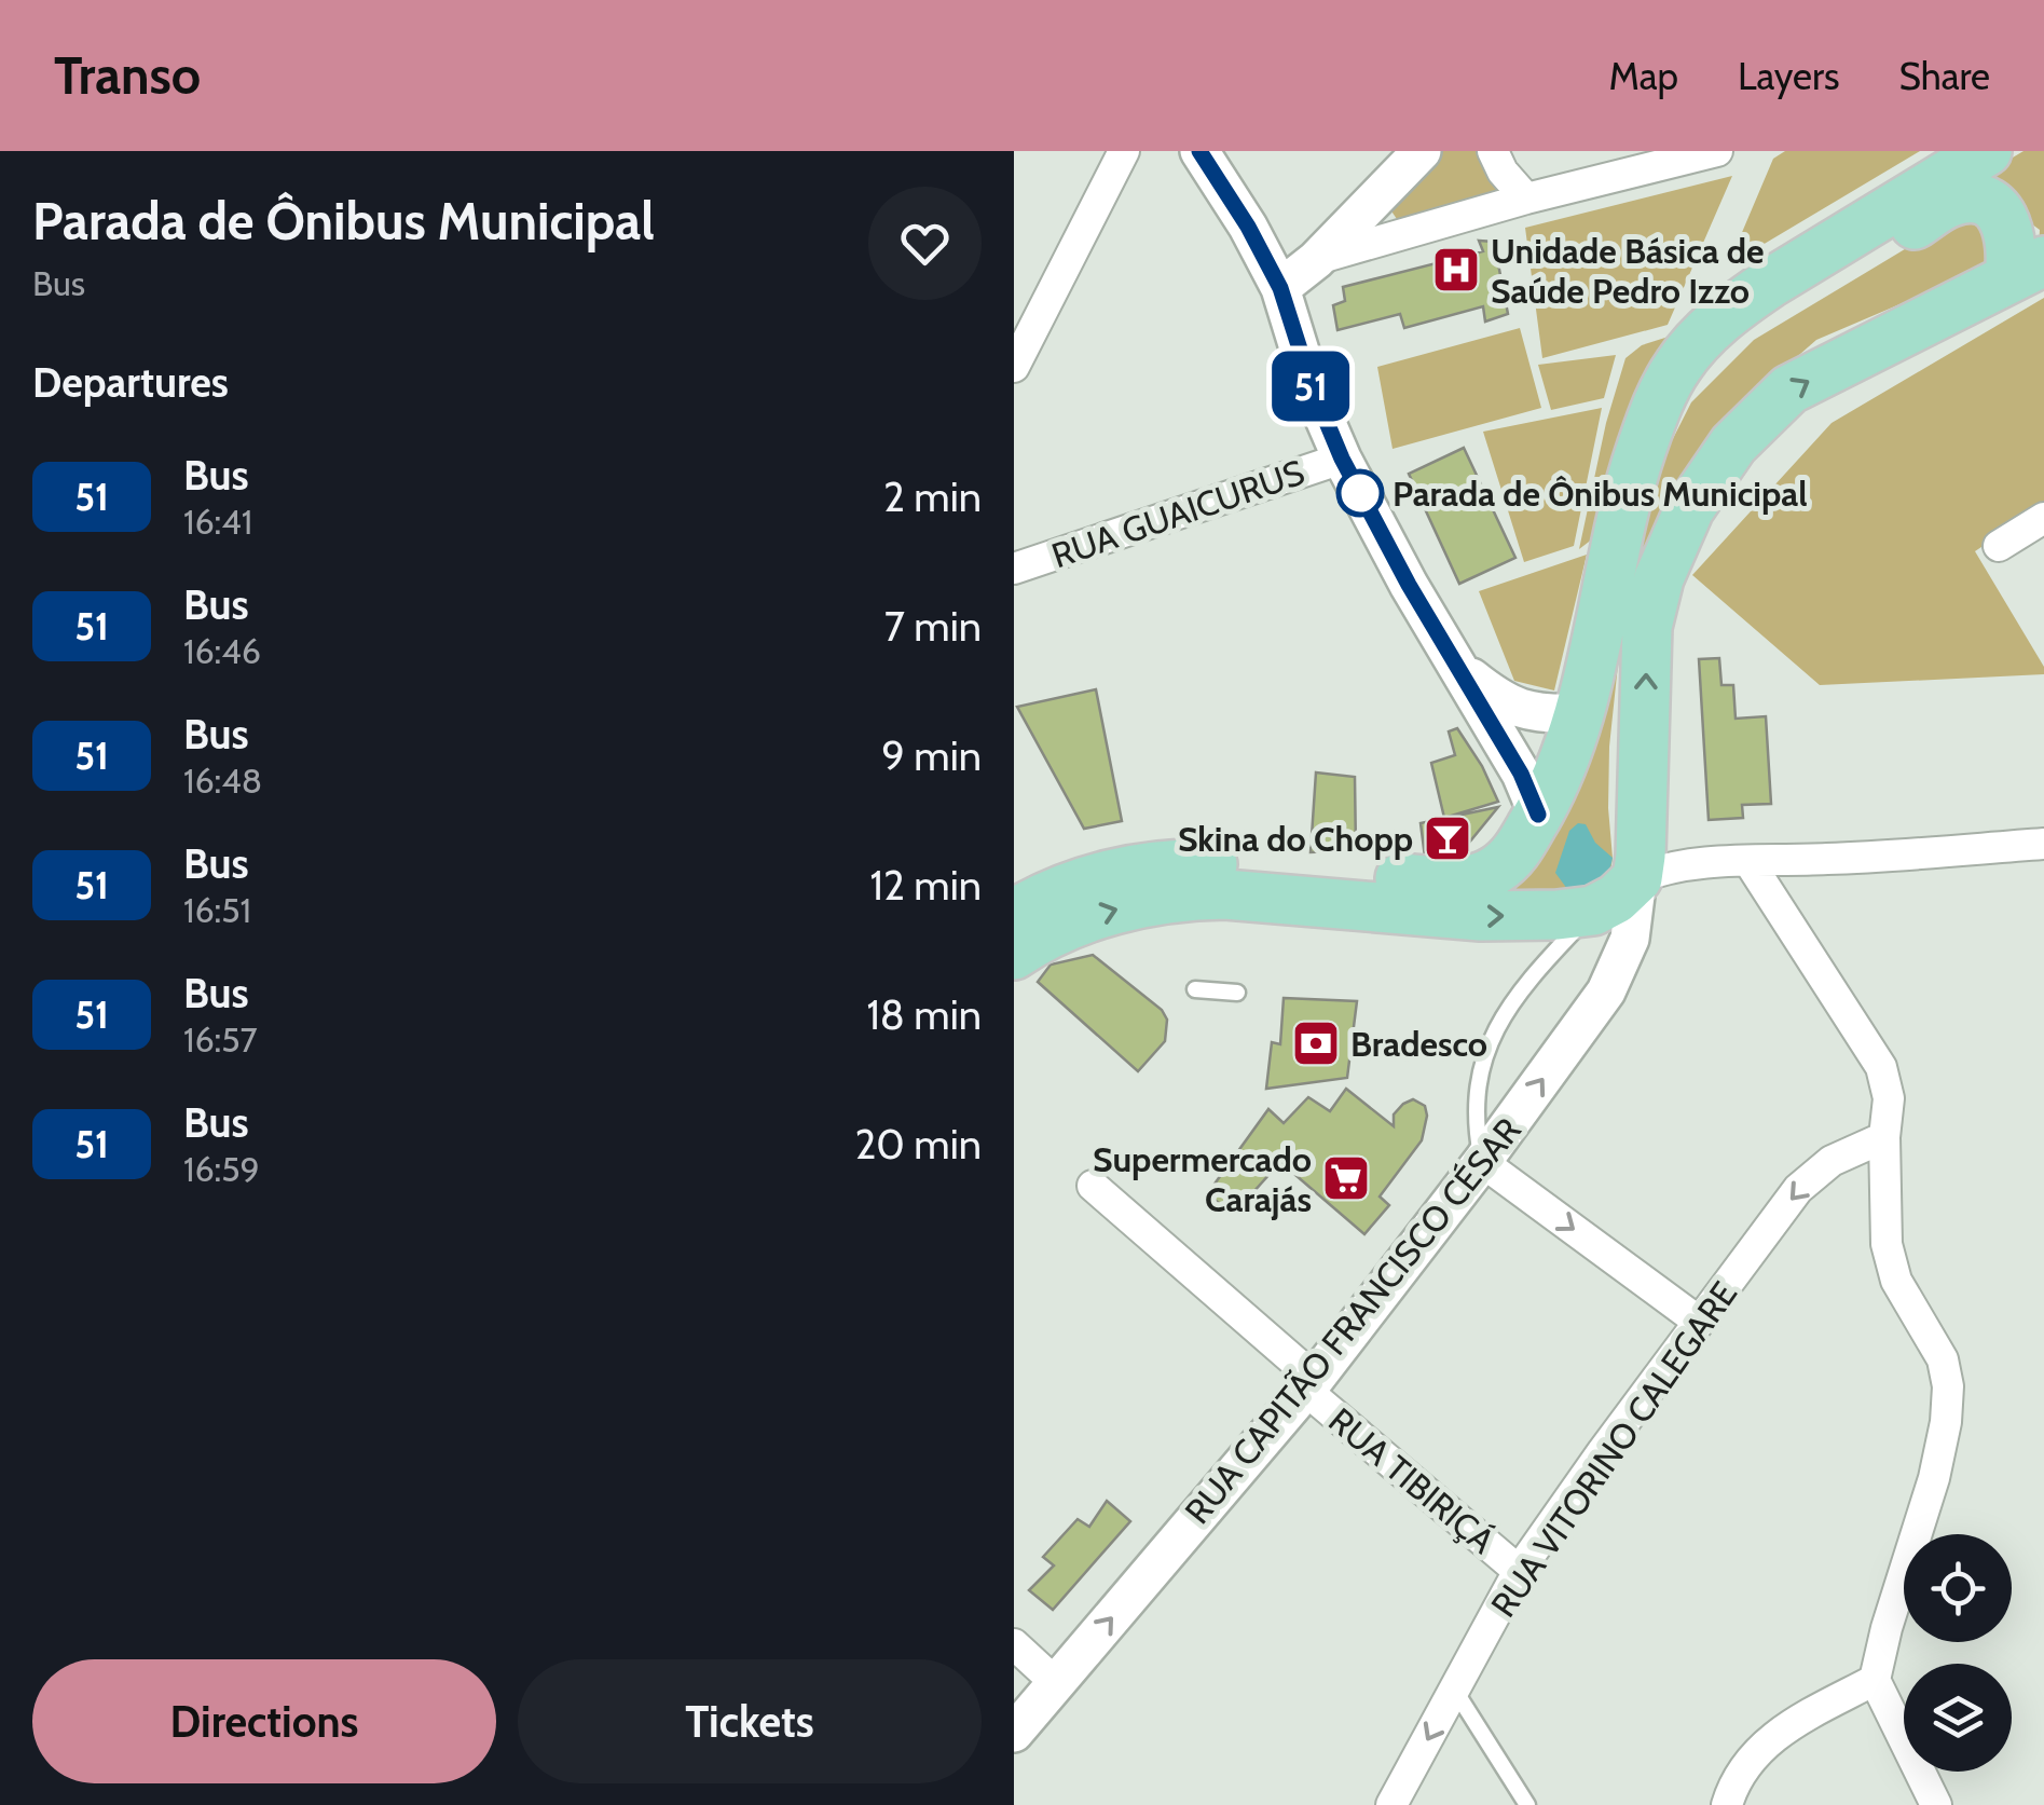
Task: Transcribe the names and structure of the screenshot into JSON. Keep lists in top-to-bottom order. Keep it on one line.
{"streets":{"street":["RUA GUAICURUS","RUA CAPITÃO FRANCISCO CÉSAR","RUA VITORINO CALEGARE","RUA TIBIRIÇÁ"]},"crossings":[["RUA CAPITÃO FRANCISCO CÉSAR","RUA TIBIRIÇÁ"],["RUA VITORINO CALEGARE","RUA TIBIRIÇÁ"]],"one_way":["RUA CAPITÃO FRANCISCO CÉSAR","RUA VITORINO CALEGARE"],"places":{"hospital":["Unidade Básica de Saúde Pedro Izzo"],"other":["Parada de Ônibus Municipal"],"bar":["Skina do Chopp"],"bank":["Bradesco"],"supermarket":["Supermercado Carajás"]},"lines":["bus line 51"],"page":{"header":"Transo","nav":["Map","Layers","Share"],"heading":[["Parada de Ônibus Municipal","Bus"],"Departures"],"on_map":"51","list":[{"mark":"51","name":"Bus","note":"16:41","value":"2 min"},{"mark":"51","name":"Bus","note":"16:46","value":"7 min"},{"mark":"51","name":"Bus","note":"16:48","value":"9 min"},{"mark":"51","name":"Bus","note":"16:51","value":"12 min"},{"mark":"51","name":"Bus","note":"16:57","value":"18 min"},{"mark":"51","name":"Bus","note":"16:59","value":"20 min"}],"buttons":["Directions","Tickets"]}}
